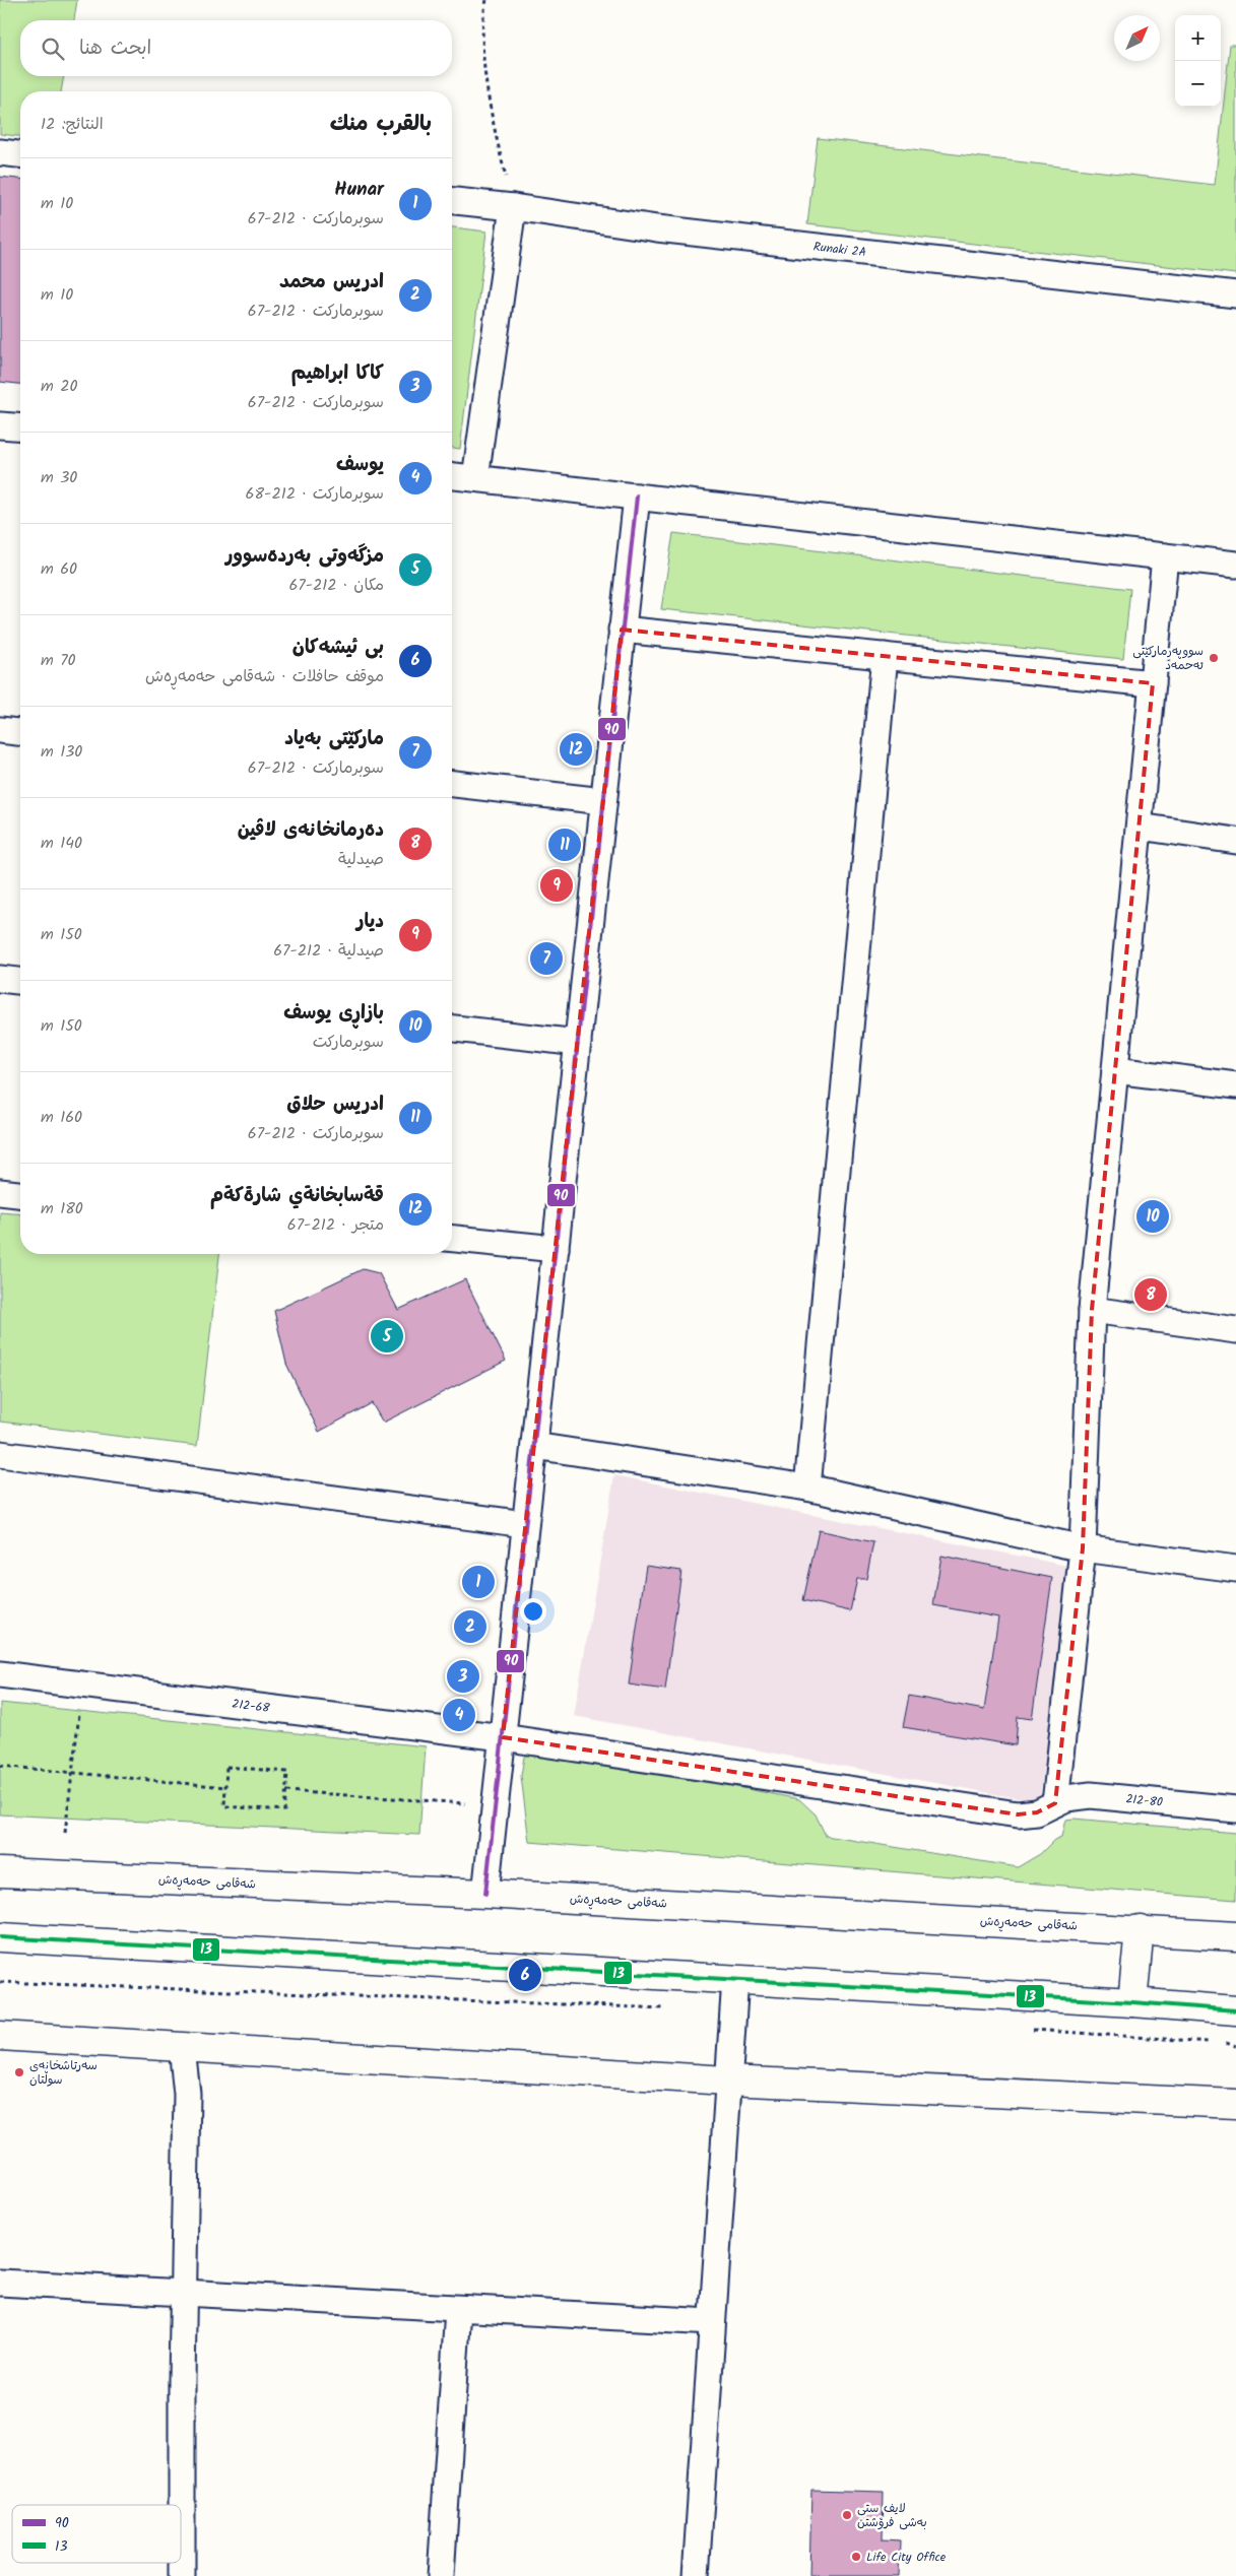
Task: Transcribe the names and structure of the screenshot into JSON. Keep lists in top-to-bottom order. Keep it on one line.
{"streets":{"main road":["شەقامی حەمەڕەش"],"street":["Runaki 2A","212-68","212-80"]},"crossings":[["212-68","212-80"]],"places":["سووپەرمارکێتی ئەحمەد","سەرتاشخانەی سوڵتان","لایف ستی بەشی فرۆشتن","Life City Office"],"lines":["transit line 90","transit line 13"],"legend":["90","13"],"north":"top right","page":{"map_buttons":["+","−"],"search":"ابحث هنا","heading":["بالقرب منك","النتائج: 12"],"list":[{"mark":"1","name":"Hunar","note":"سوبرماركت · 212-67","value":"10 m"},{"mark":"2","name":"ادريس محمد","note":"سوبرماركت · 212-67","value":"10 m"},{"mark":"3","name":"کاکا ابراهيم","note":"سوبرماركت · 212-67","value":"20 m"},{"mark":"4","name":"يوسف","note":"سوبرماركت · 212-68","value":"30 m"},{"mark":"5","name":"مزگەوتی بەردەسوور","note":"مكان · 212-67","value":"60 m"},{"mark":"6","name":"بی ئیشەکان","note":"موقف حافلات · شەقامی حەمەڕەش","value":"70 m"},{"mark":"7","name":"مارکێتی بەیاد","note":"سوبرماركت · 212-67","value":"130 m"},{"mark":"8","name":"دەرمانخانەی لاڤین","note":"صيدلية","value":"140 m"},{"mark":"9","name":"ديار","note":"صيدلية · 212-67","value":"150 m"},{"mark":"10","name":"بازاڕی یوسف","note":"سوبرماركت","value":"150 m"},{"mark":"11","name":"ادريس حلاق","note":"سوبرماركت · 212-67","value":"160 m"},{"mark":"12","name":"قةسابخانةي شارةكةم","note":"متجر · 212-67","value":"180 m"}],"pins":["12","11","9","7","10","8","5","1","2","3","4","6"]}}
